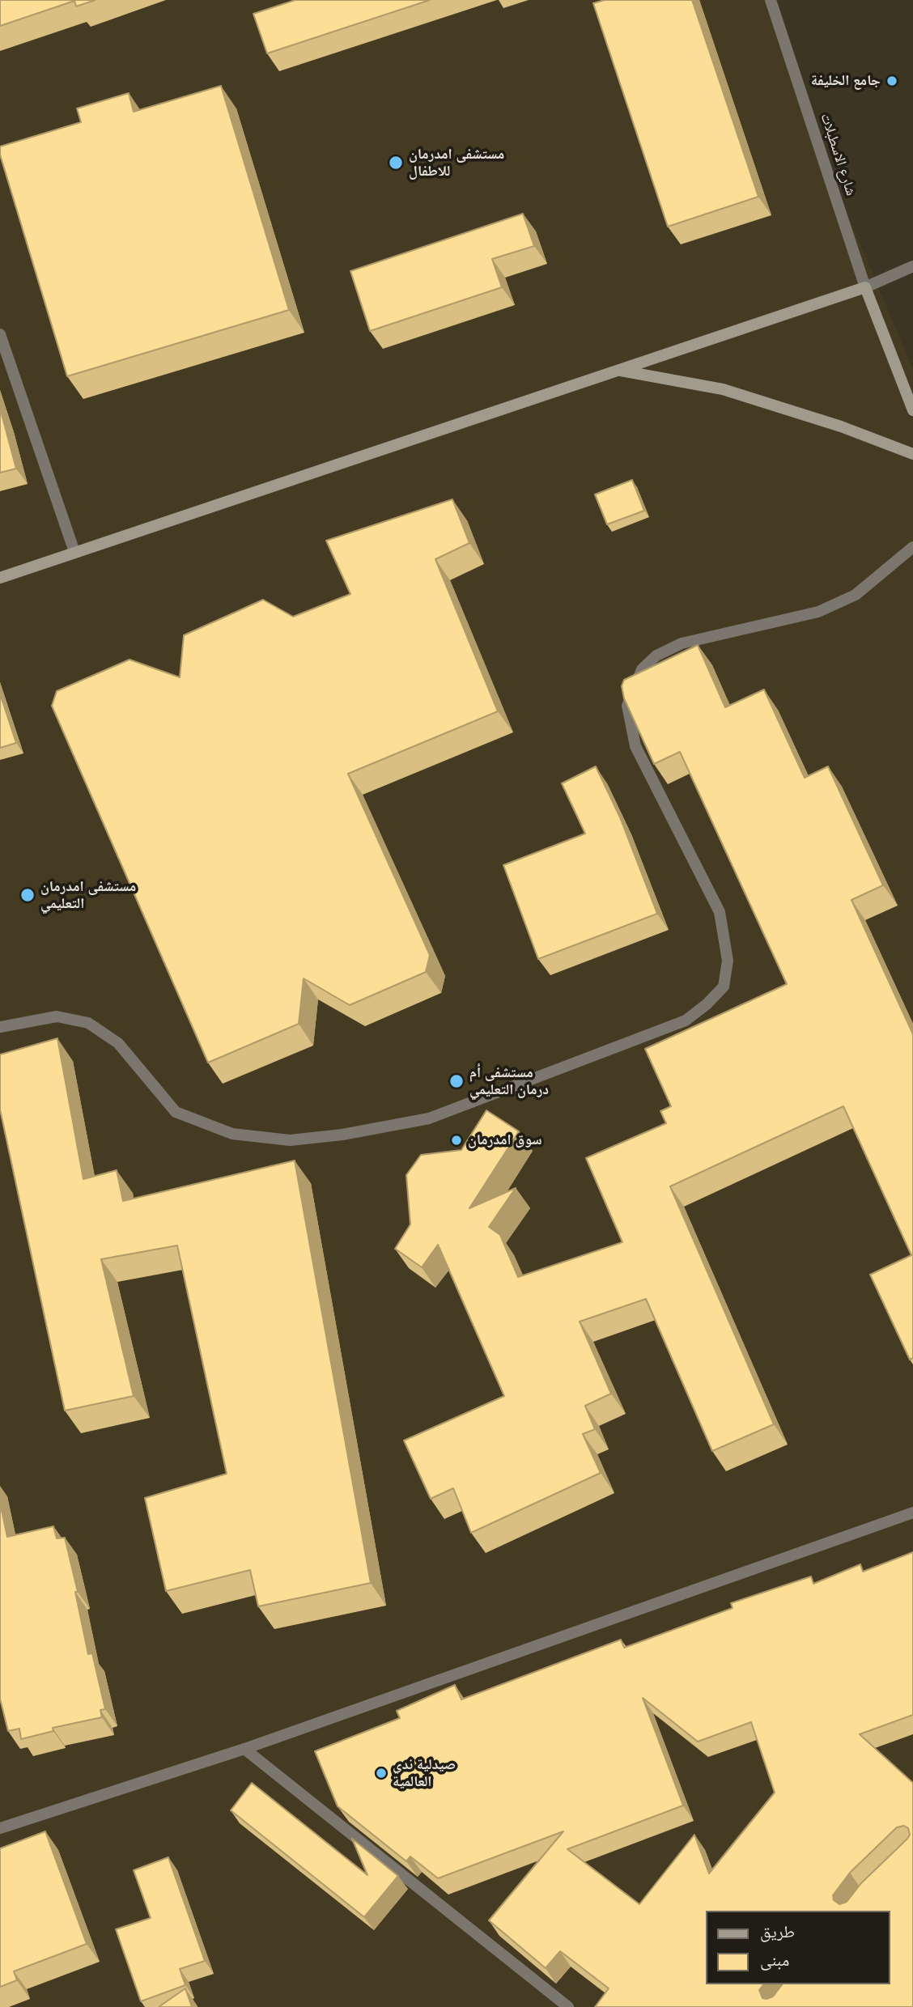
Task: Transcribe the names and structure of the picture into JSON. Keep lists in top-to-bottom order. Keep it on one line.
{"streets":{"street":["شارع الاسطبلات"]},"places":["جامع الخليفة","مستشفى امدرمان للاطفال","مستشفى امدرمان التعليمي","مستشفى أم درمان التعليمي","سوق امدرمان","صيدلية ندي العالمية"],"legend":["طريق","مبنى"]}
